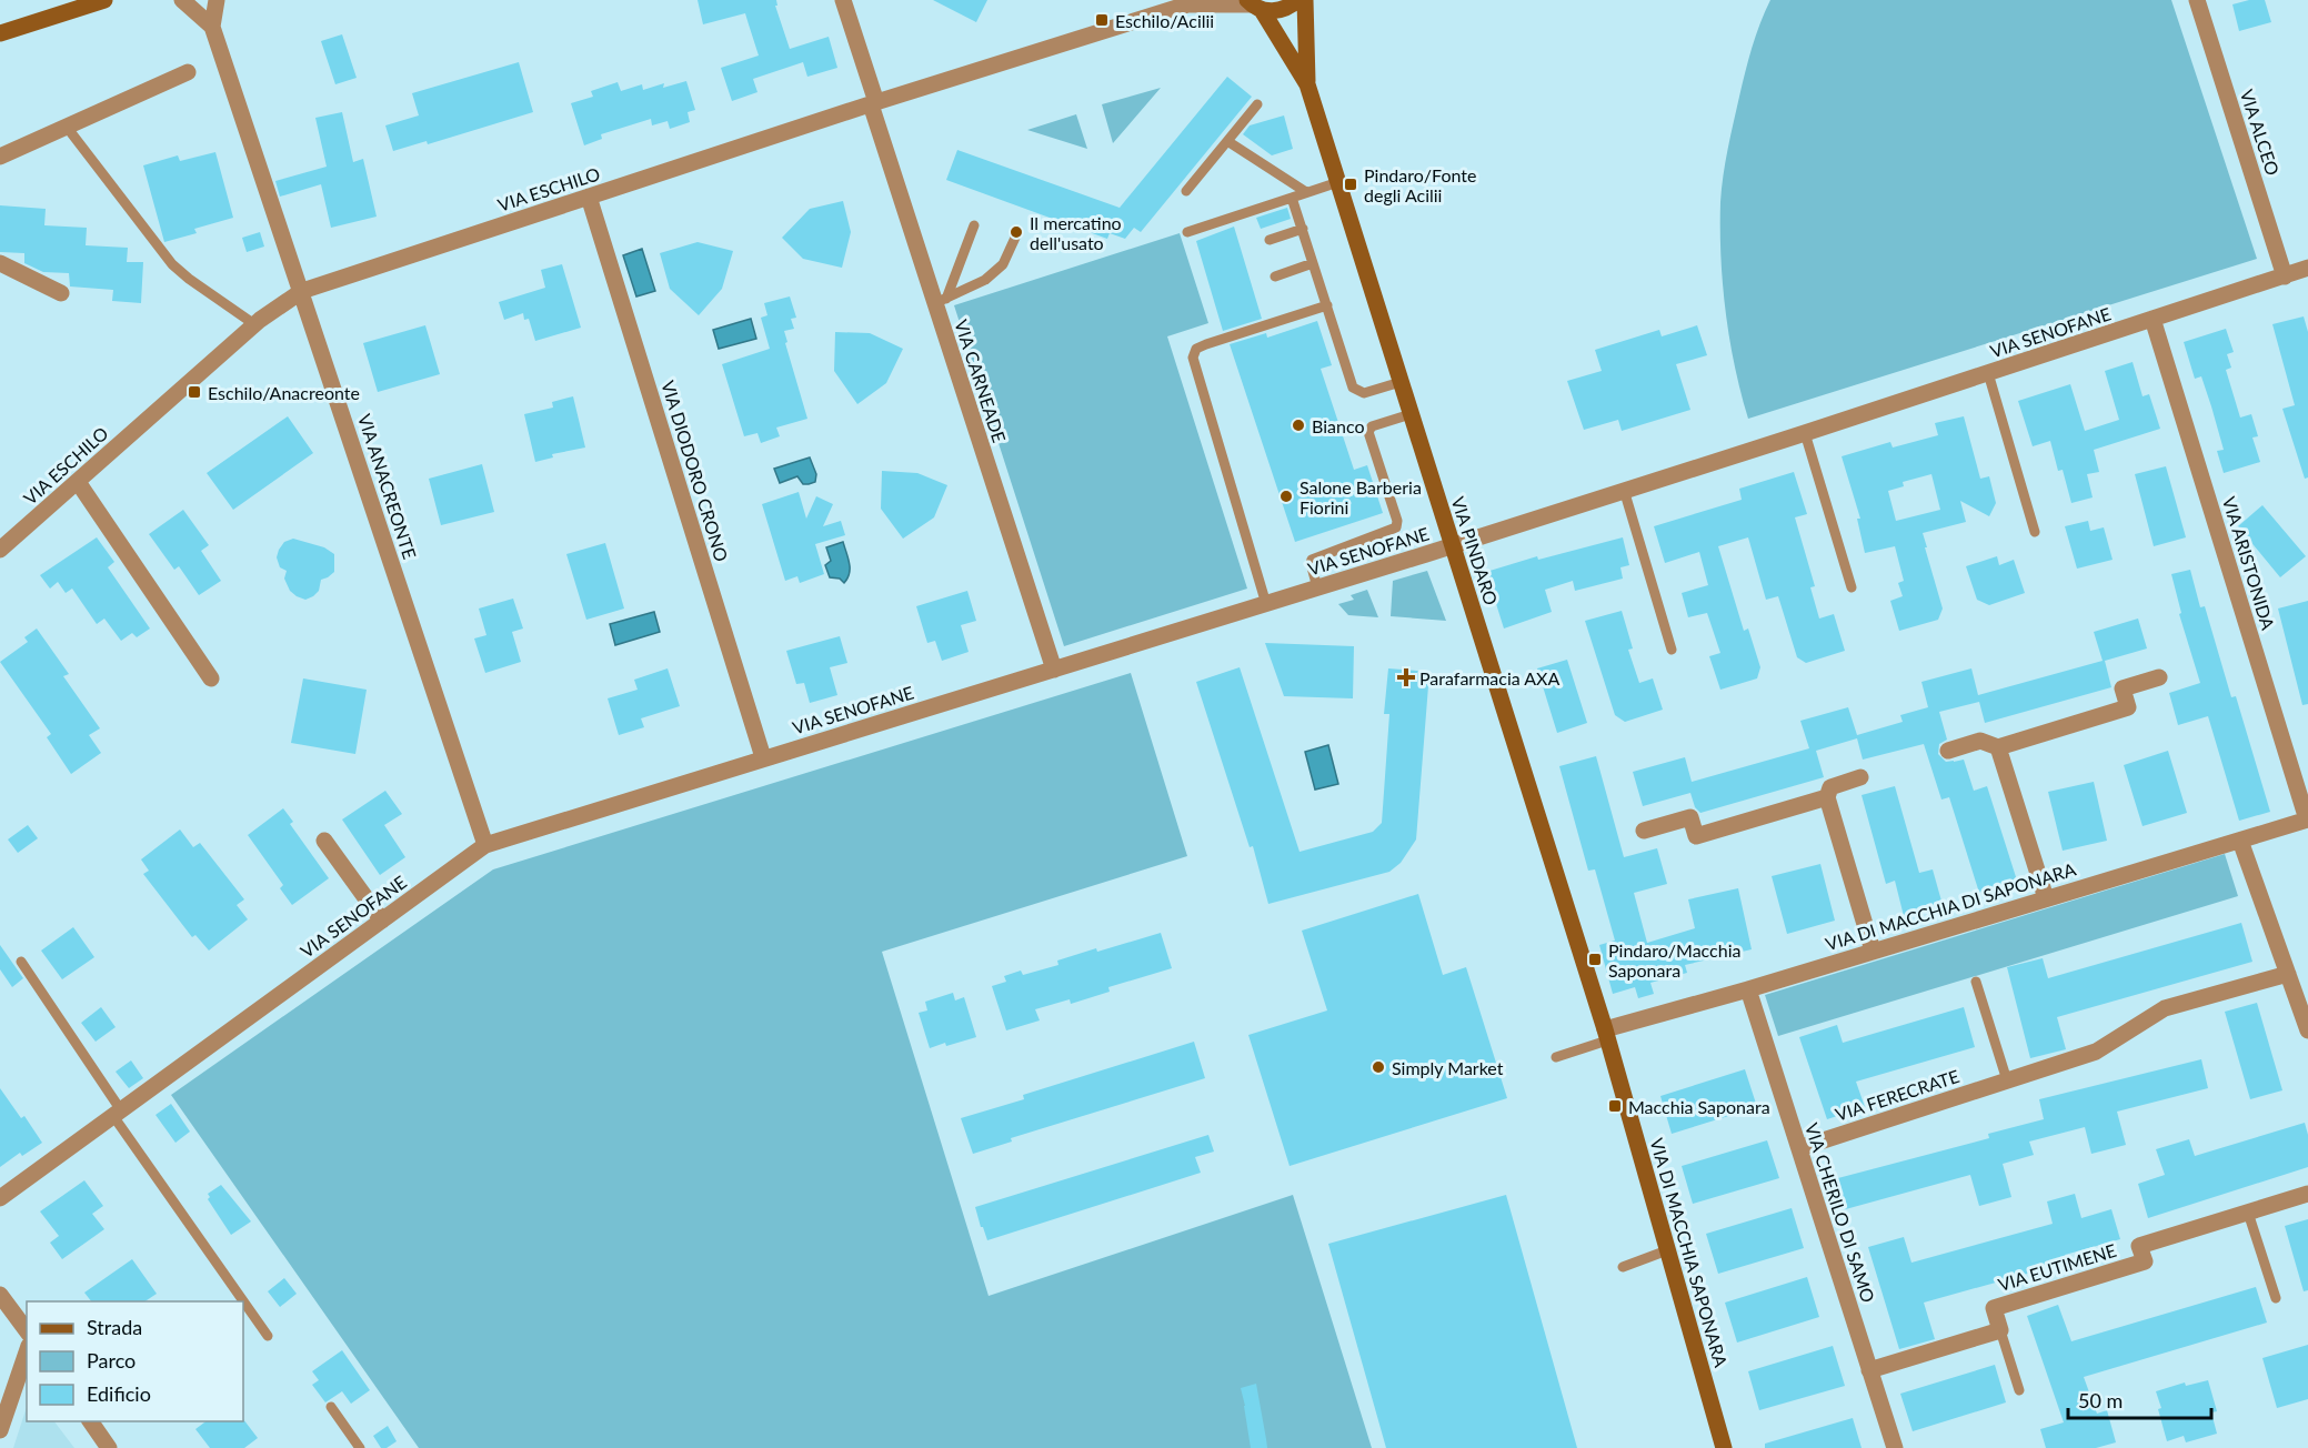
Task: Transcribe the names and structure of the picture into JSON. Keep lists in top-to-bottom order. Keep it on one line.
{"streets":{"street":["VIA ALCEO","VIA ESCHILO","VIA SENOFANE","VIA CARNEADE","VIA DIODORO CRONO","VIA ANACREONTE","VIA PINDARO","VIA ARISTONIDA","VIA DI MACCHIA DI SAPONARA","VIA FERECRATE","VIA CHERILO DI SAMO","VIA DI MACCHIA SAPONARA","VIA EUTIMENE"]},"crossings":[["VIA ALCEO","VIA SENOFANE"],["VIA ESCHILO","VIA CARNEADE"],["VIA ESCHILO","VIA DIODORO CRONO"],["VIA ESCHILO","VIA ANACREONTE"],["VIA SENOFANE","VIA CARNEADE"],["VIA SENOFANE","VIA DIODORO CRONO"],["VIA SENOFANE","VIA ANACREONTE"],["VIA SENOFANE","VIA PINDARO"],["VIA SENOFANE","VIA ARISTONIDA"],["VIA PINDARO","VIA DI MACCHIA DI SAPONARA"],["VIA PINDARO","VIA DI MACCHIA SAPONARA"],["VIA ARISTONIDA","VIA DI MACCHIA DI SAPONARA"],["VIA DI MACCHIA DI SAPONARA","VIA CHERILO DI SAMO"],["VIA DI MACCHIA DI SAPONARA","VIA DI MACCHIA SAPONARA"],["VIA FERECRATE","VIA CHERILO DI SAMO"]],"places":{"transit":["Eschilo/Acilii","Pindaro/Fonte degli Acilii","Eschilo/Anacreonte","Pindaro/Macchia Saponara","Macchia Saponara"],"other":["Il mercatino dell'usato","Bianco","Salone Barberia Fiorini","Simply Market"],"health":["Parafarmacia AXA"]},"legend":["Strada","Parco","Edificio"],"scale_bar":"50 m"}
